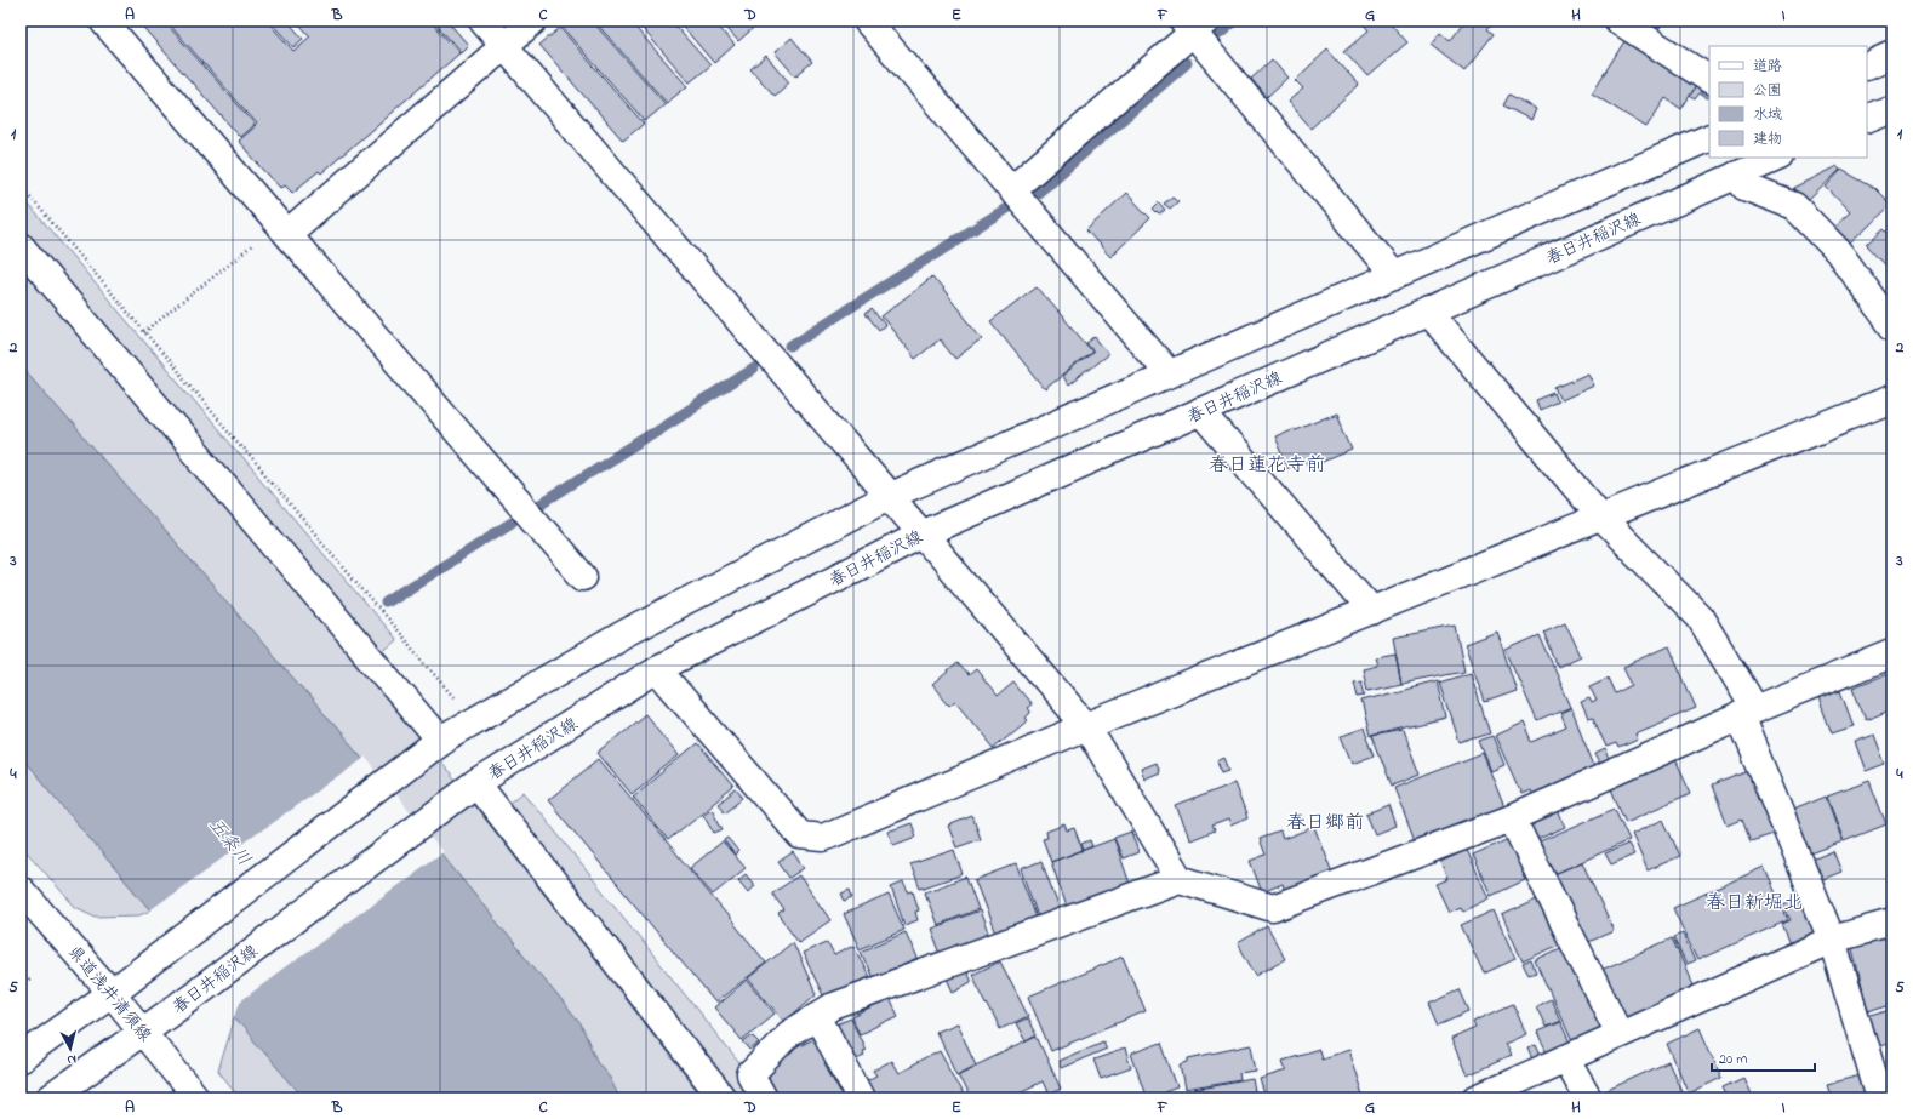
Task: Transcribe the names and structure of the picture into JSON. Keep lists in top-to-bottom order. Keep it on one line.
{"streets":{"street":["春日井稲沢線","県道浅井清須線"]},"crossings":[["春日井稲沢線","県道浅井清須線"]],"districts":["春日蓮花寺前","春日郷前","春日新堀北"],"water":["五条川"],"legend":["道路","公園","水域","建物"],"scale_bar":"20 m","north":"bottom","grid":{"columns":["A","B","C","D","E","F","G","H","I"],"rows":["1","2","3","4","5"]}}
